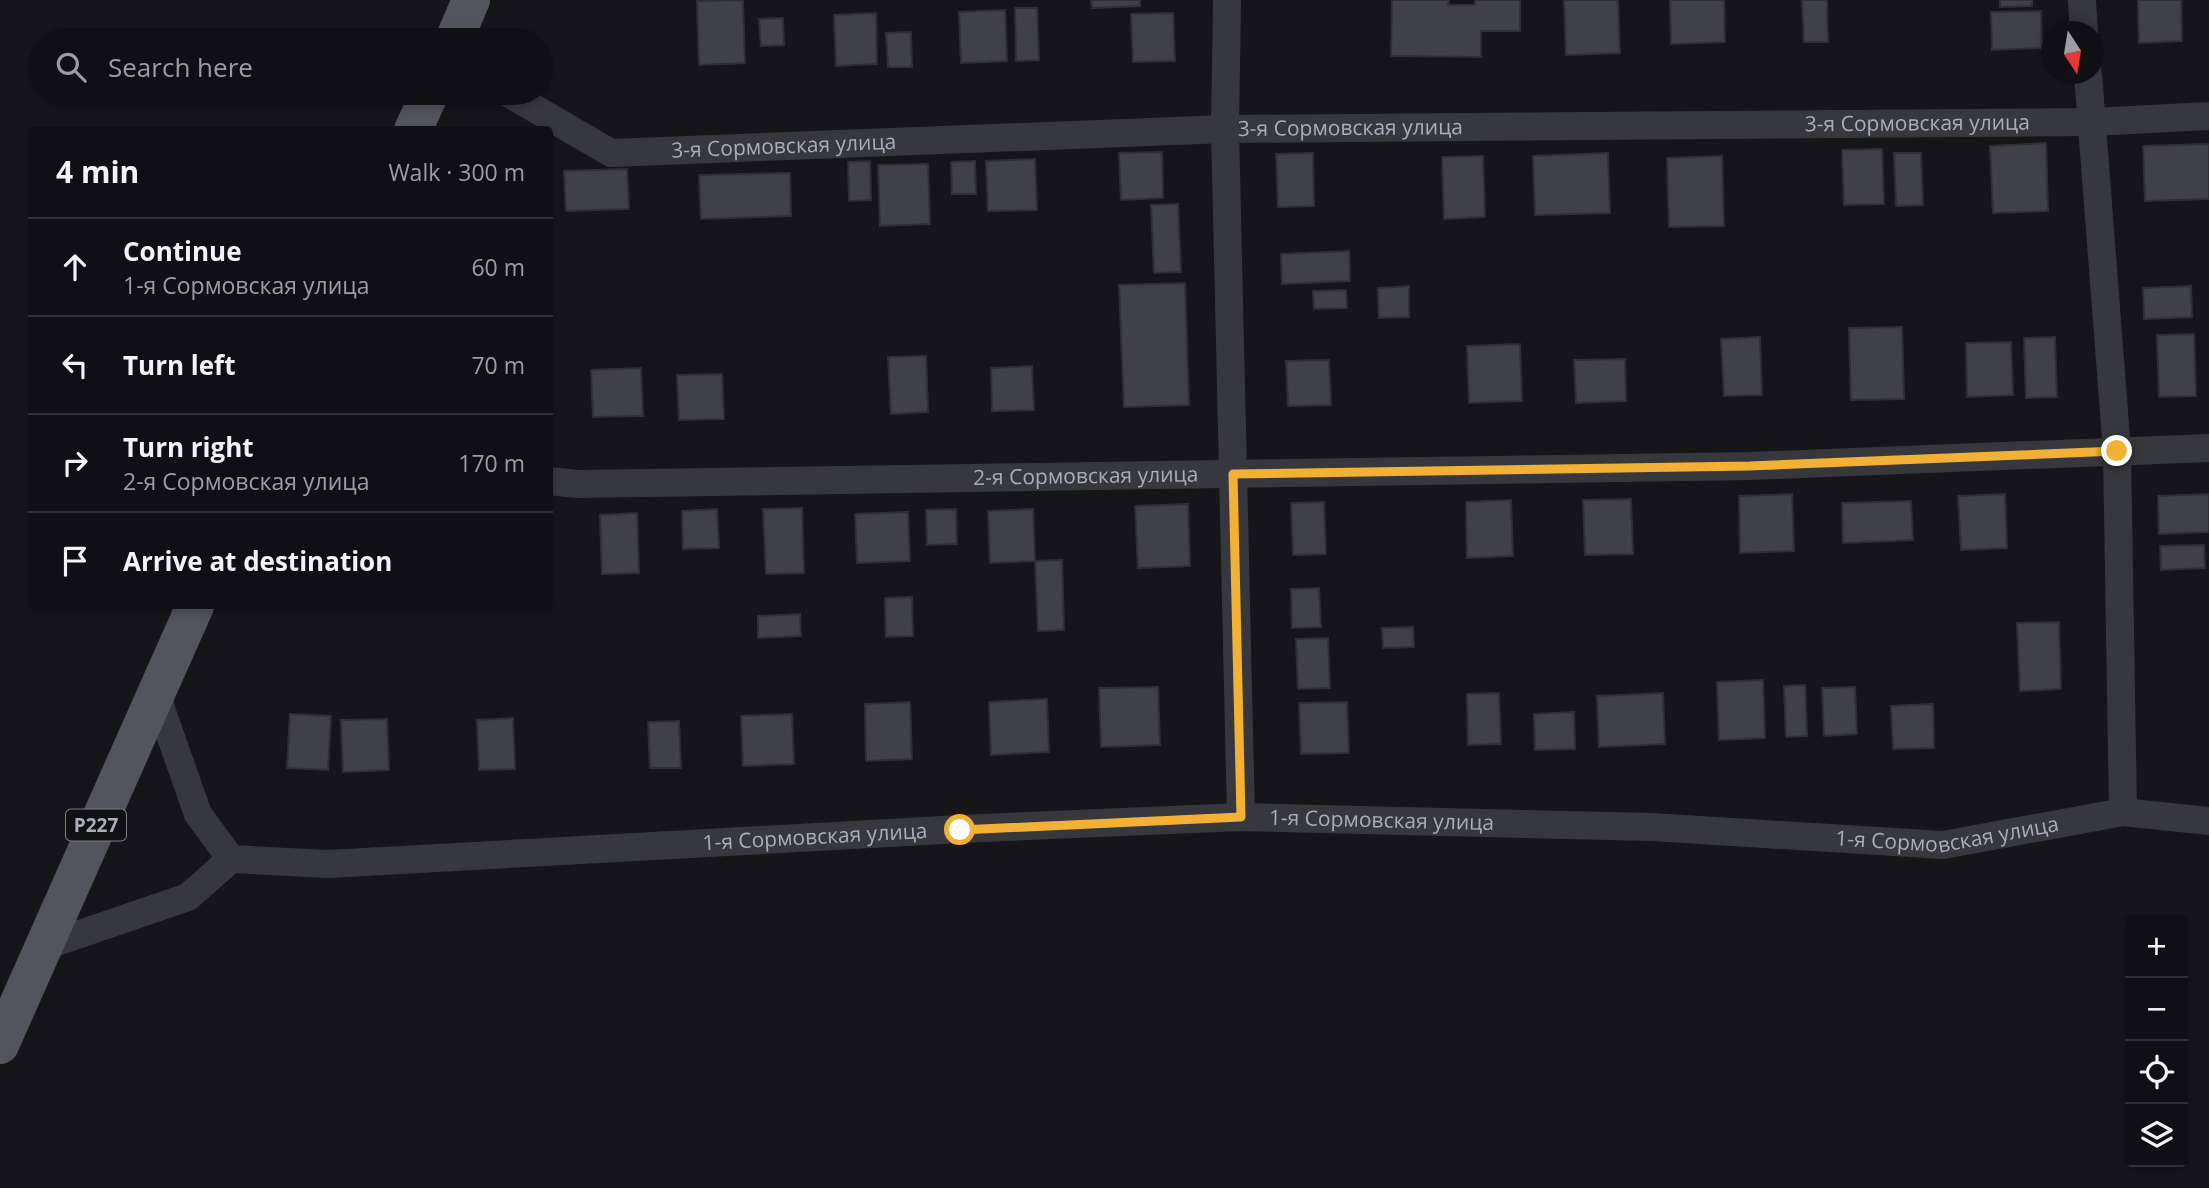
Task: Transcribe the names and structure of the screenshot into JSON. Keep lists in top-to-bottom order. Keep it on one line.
{"streets":{"main road":["Р227"],"street":["3-я Сормовская улица","2-я Сормовская улица","1-я Сормовская улица"]},"north":"bottom","page":{"search":"Search here","heading":["4 min","Walk · 300 m"],"list":[["Continue","1-я Сормовская улица","60 m"],["Turn left","70 m"],["Turn right","2-я Сормовская улица","170 m"],"Arrive at destination"],"map_buttons":["+","−"]}}
